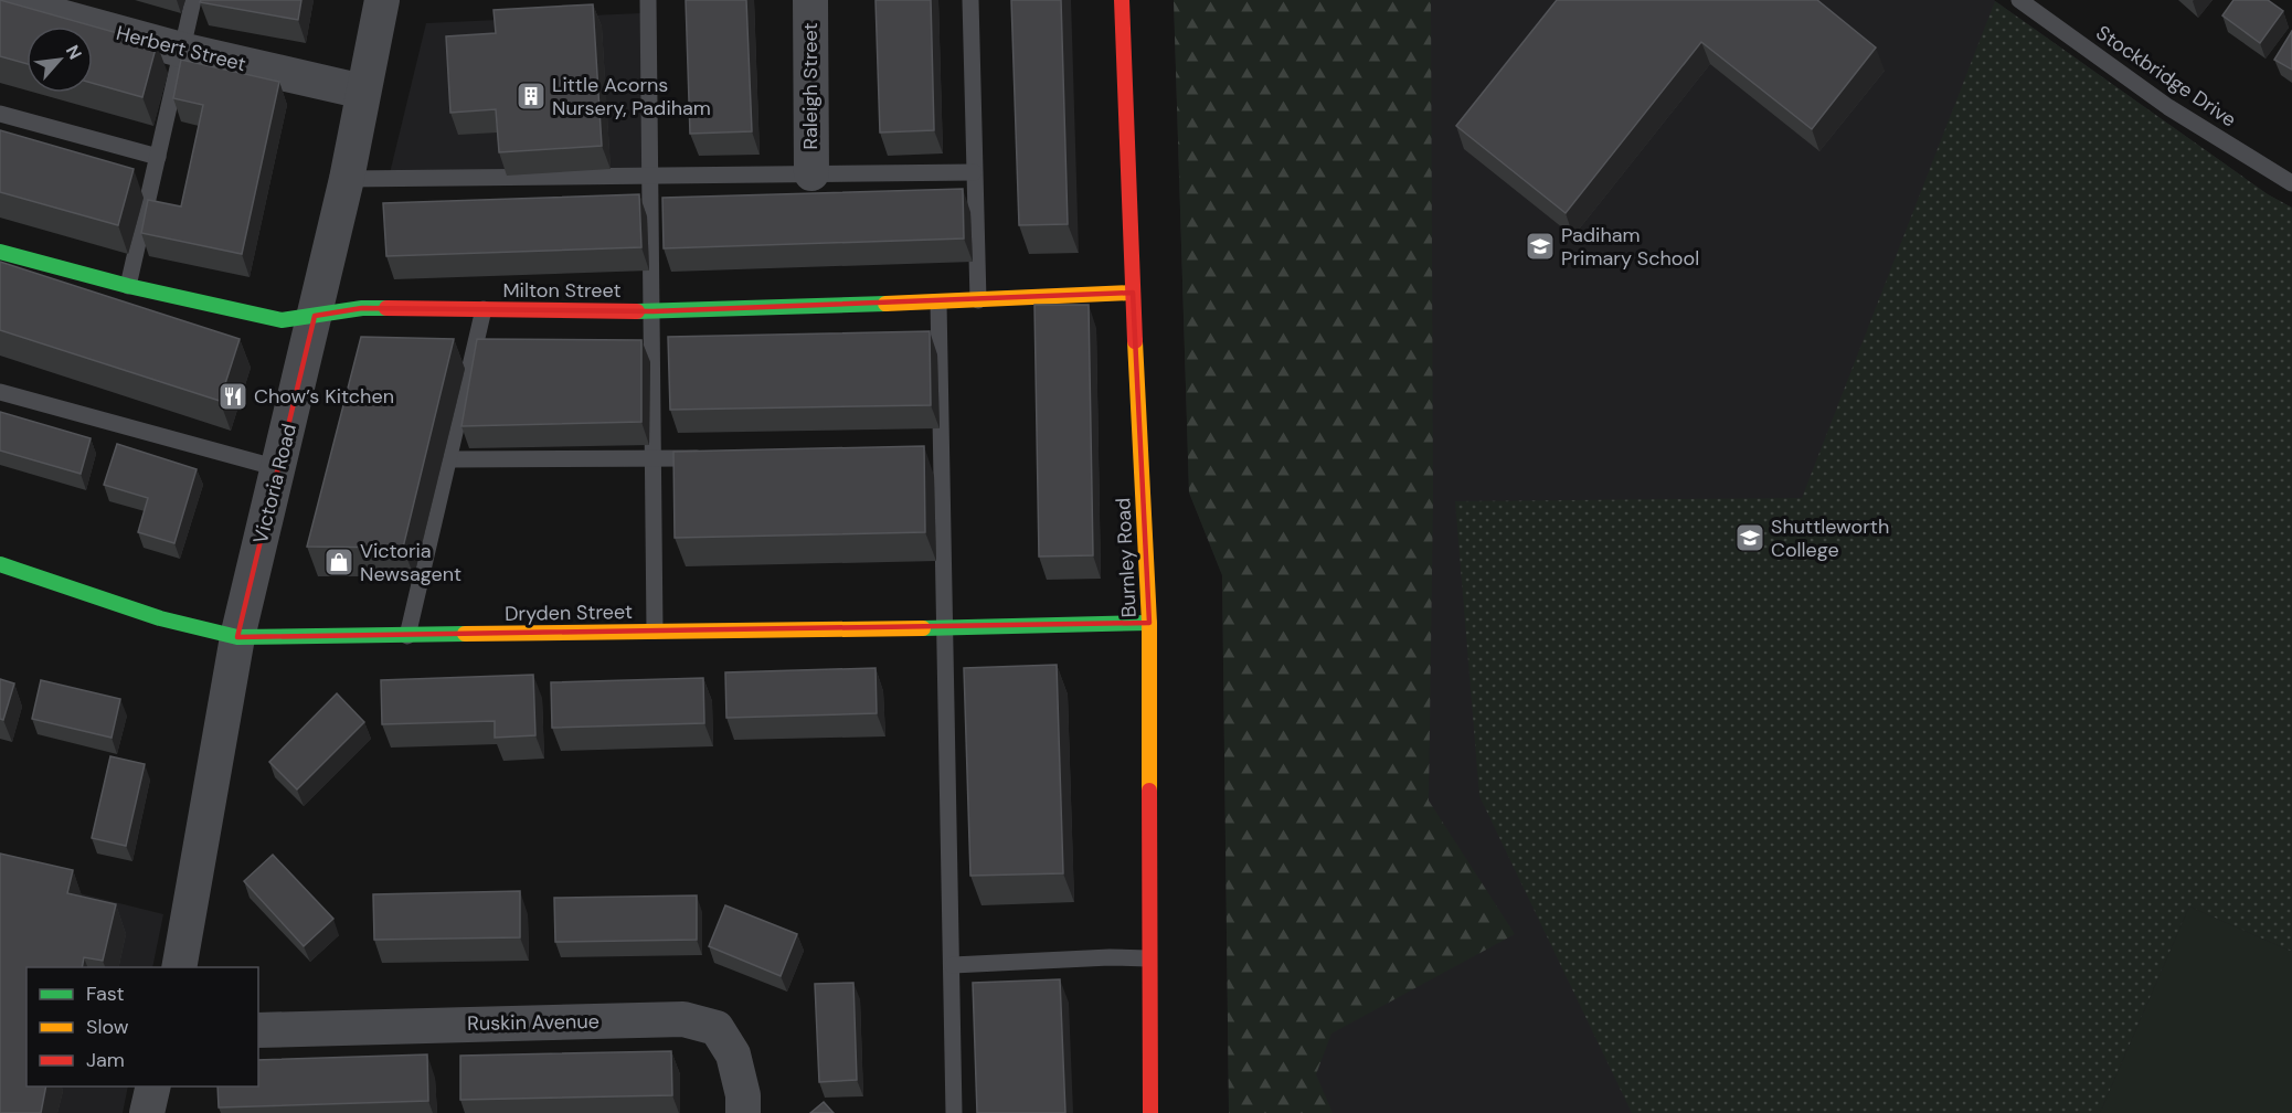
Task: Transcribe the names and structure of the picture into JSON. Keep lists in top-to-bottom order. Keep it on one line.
{"streets":{"street":["Herbert Street","Raleigh Street","Milton Street","Victoria Road","Burnley Road","Dryden Street","Ruskin Avenue"],"lane":["Stockbridge Drive"]},"crossings":[["Herbert Street","Victoria Road"],["Milton Street","Victoria Road"],["Milton Street","Burnley Road"],["Victoria Road","Dryden Street"],["Burnley Road","Dryden Street"]],"places":{"building":["Little Acorns Nursery, Padiham"],"school or university":["Padiham Primary School","Shuttleworth College"],"restaurant":["Chow’s Kitchen"],"shop":["Victoria Newsagent"]},"legend":["Fast","Slow","Jam"],"north":"top right"}
